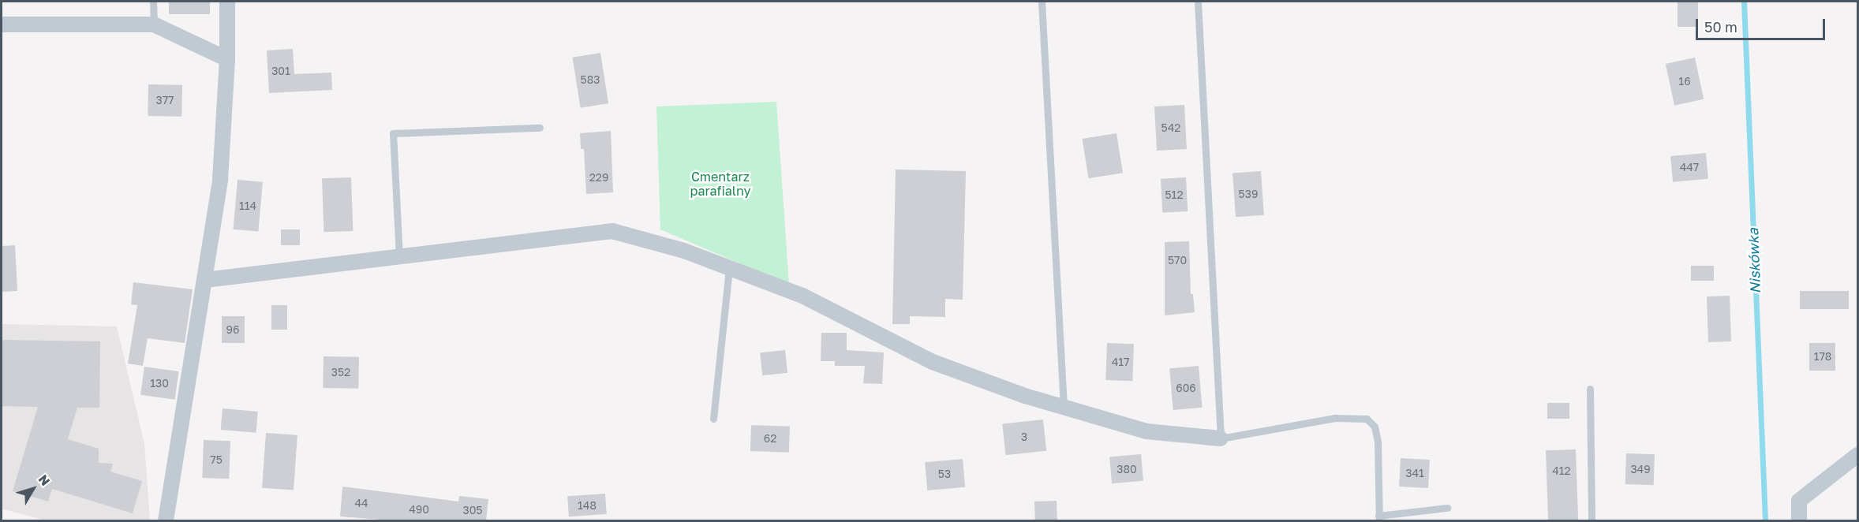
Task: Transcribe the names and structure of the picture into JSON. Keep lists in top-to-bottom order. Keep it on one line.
{"water":["Niskówka"],"parks":["Cmentarz parafialny"],"house_numbers":["301","583","16","377","542","447","229","539","512","114","570","96","178","417","352","130","606","3","62","75","380","349","412","341","53","44","148","490","305"],"scale_bar":"50 m","north":"top right"}
